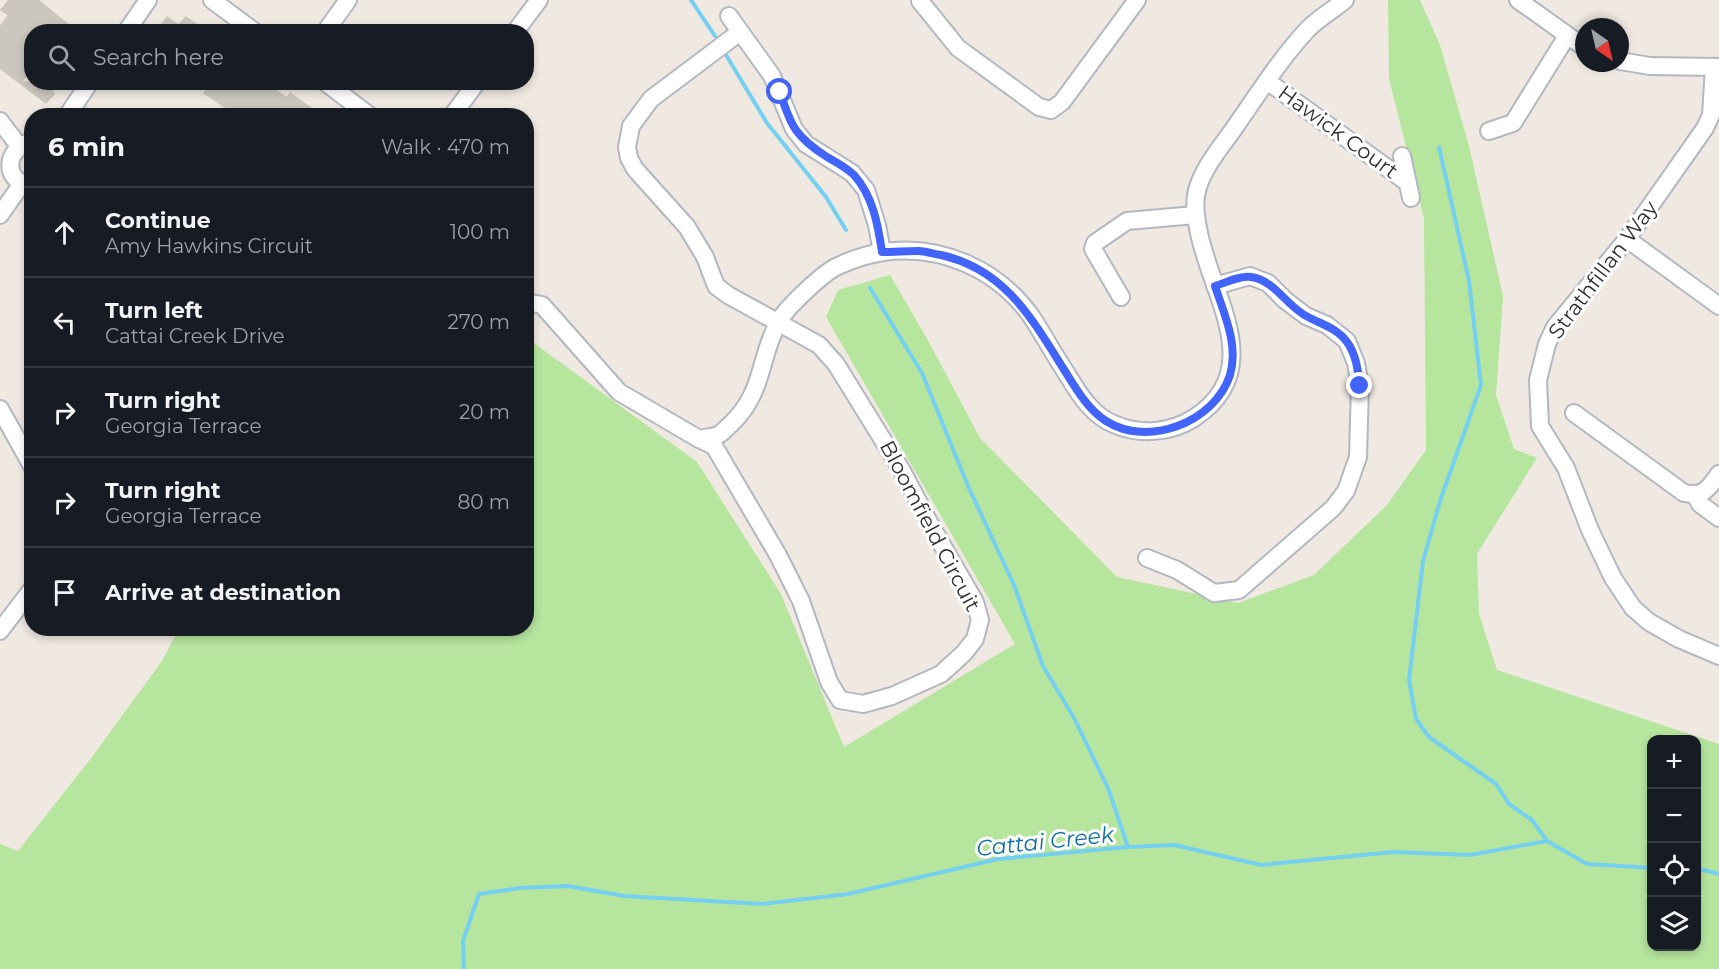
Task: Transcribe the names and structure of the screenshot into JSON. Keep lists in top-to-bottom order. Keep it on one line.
{"streets":{"street":["Hawick Court","Strathfillan Way","Bloomfield Circuit"]},"water":["Cattai Creek"],"north":"bottom right","page":{"search":"Search here","heading":["6 min","Walk · 470 m"],"list":[["Continue","Amy Hawkins Circuit","100 m"],["Turn left","Cattai Creek Drive","270 m"],["Turn right","Georgia Terrace","20 m"],["Turn right","Georgia Terrace","80 m"],"Arrive at destination"],"map_buttons":["+","−"]}}
